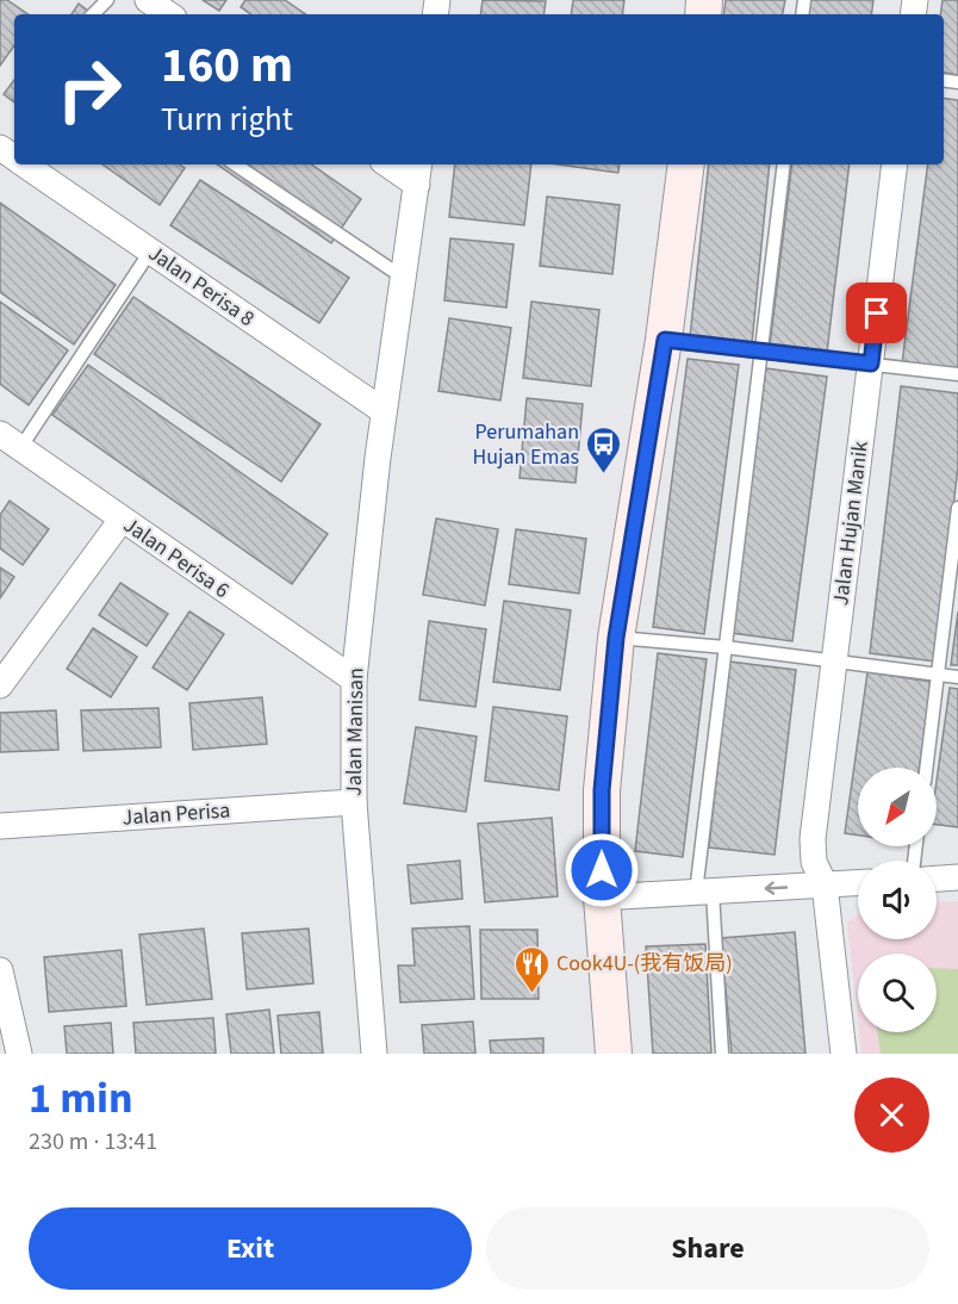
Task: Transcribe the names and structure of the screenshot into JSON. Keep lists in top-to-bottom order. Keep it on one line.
{"streets":{"street":["Jalan Perisa 8","Jalan Hujan Manik","Jalan Perisa 6","Jalan Manisan","Jalan Perisa"]},"crossings":[["Jalan Perisa 8","Jalan Manisan"],["Jalan Perisa 6","Jalan Manisan"],["Jalan Manisan","Jalan Perisa"]],"places":{"bus stop":["Perumahan Hujan Emas"],"restaurant":["Cook4U-(我有饭局)"]},"north":"bottom left","page":{"turn":["160 m","Turn right"],"heading":["1 min","230 m · 13:41"],"buttons":["Exit","Share"]}}
